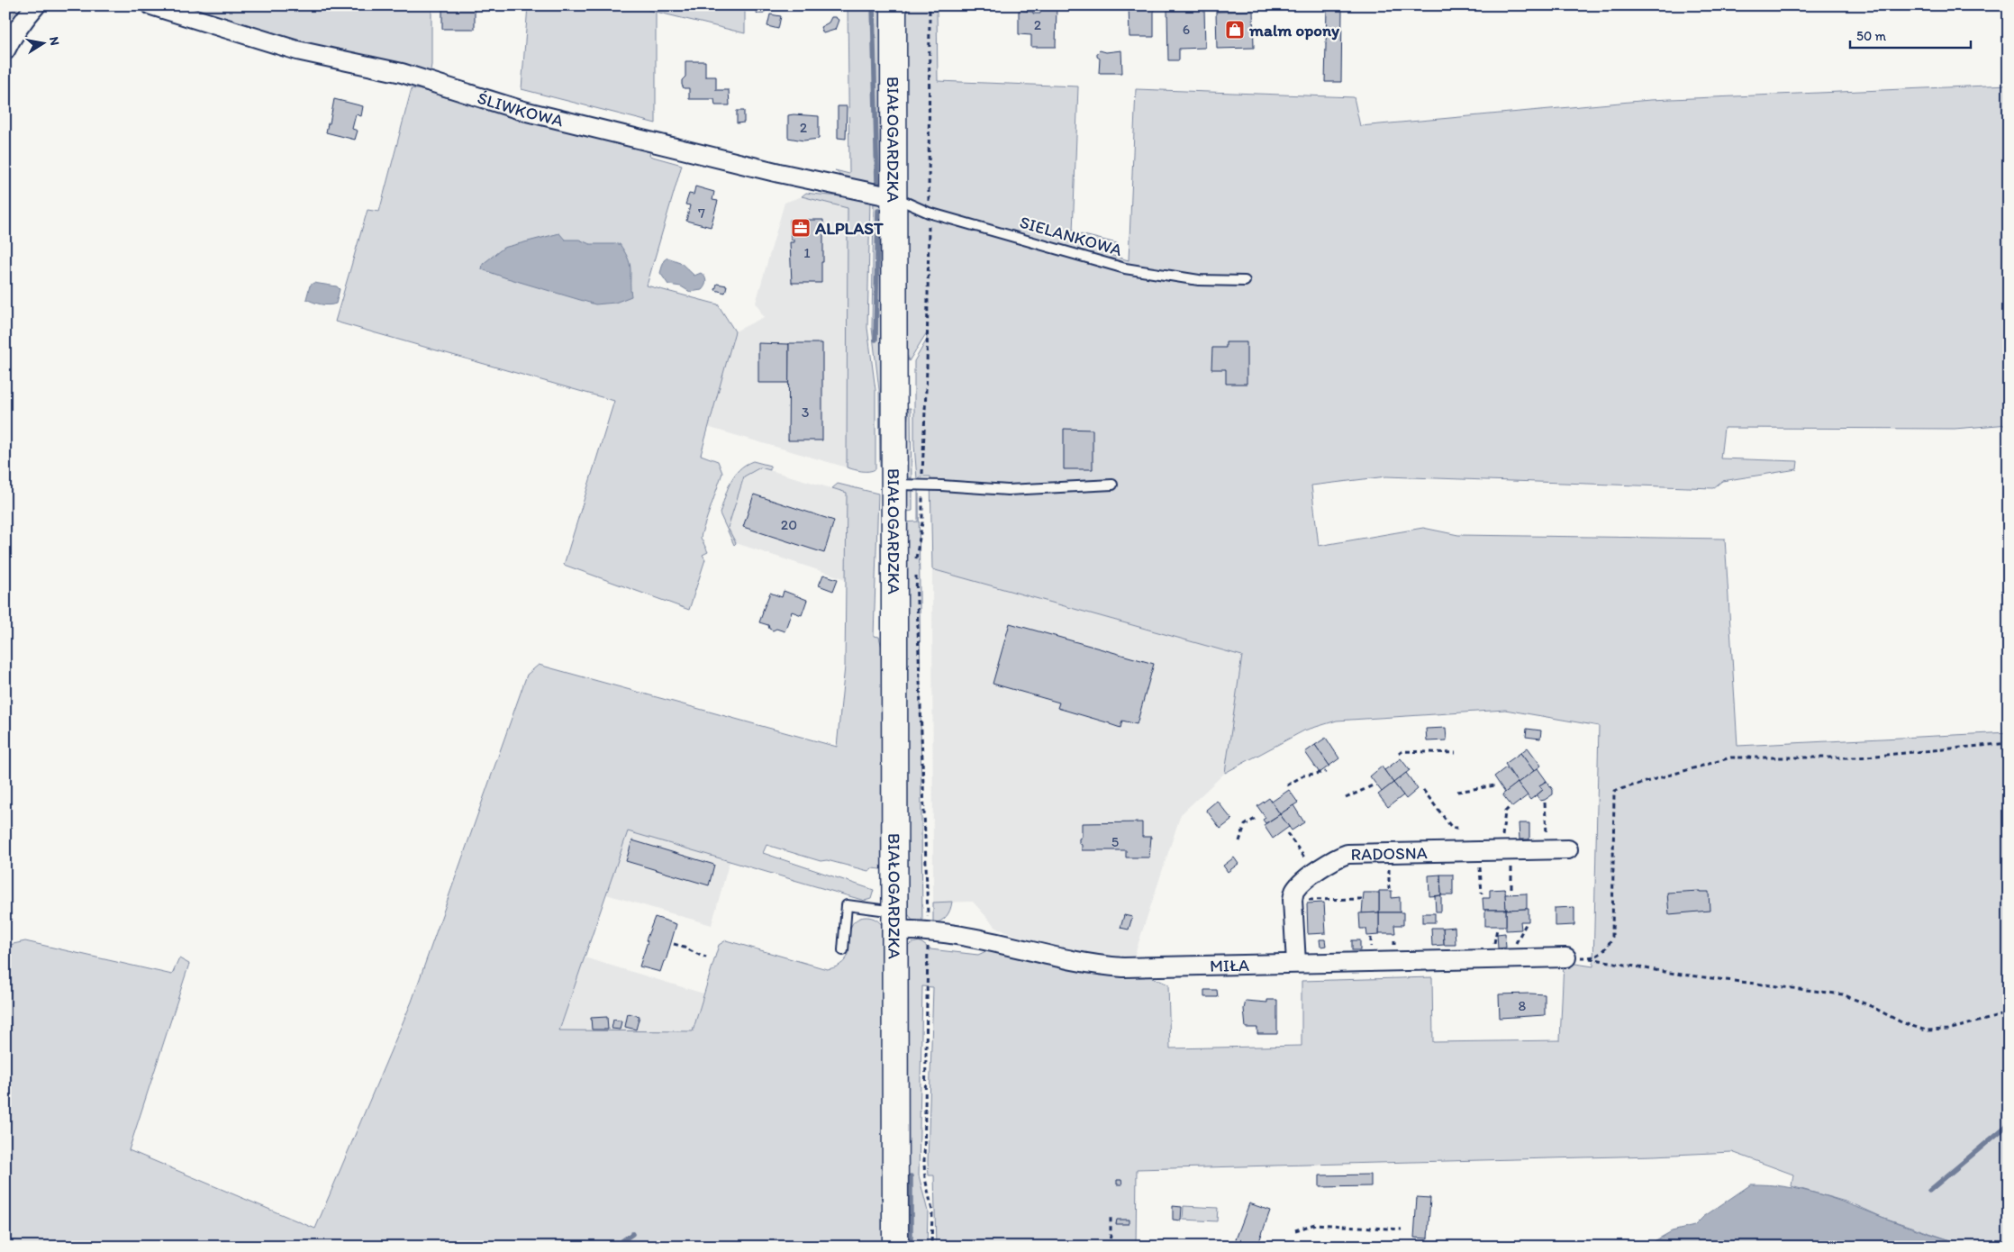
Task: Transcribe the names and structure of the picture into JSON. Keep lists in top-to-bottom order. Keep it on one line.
{"streets":{"main road":["BIAŁOGARDZKA"],"street":["ŚLIWKOWA","RADOSNA","MIŁA"],"lane":["SIELANKOWA"]},"crossings":[["ŚLIWKOWA","BIAŁOGARDZKA"],["ŚLIWKOWA","SIELANKOWA"],["BIAŁOGARDZKA","SIELANKOWA"],["BIAŁOGARDZKA","MIŁA"]],"places":{"shop":["malm opony"],"office":["ALPLAST"]},"house_numbers":["2","6","2","7","1","3","20","5","8"],"scale_bar":"50 m","north":"right"}
